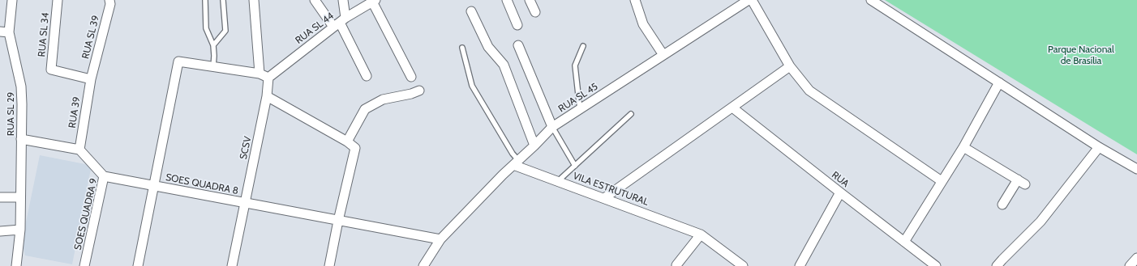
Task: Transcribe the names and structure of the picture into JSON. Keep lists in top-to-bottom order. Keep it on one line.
{"streets":{"street":["RUA SL 44","RUA SL 34","RUA SL 39","RUA SL 45","RUA 39","RUA SL 29","SCSV","RUA","SOES QUADRA 8","VILA ESTRUTURAL","SOES QUADRA 9"]},"crossings":[["RUA SL 44","SCSV"],["RUA SL 34","RUA SL 39"],["RUA SL 34","RUA 39"],["RUA SL 39","RUA 39"],["RUA SL 45","SOES QUADRA 8"],["RUA SL 45","VILA ESTRUTURAL"],["SCSV","SOES QUADRA 8"],["SOES QUADRA 8","SOES QUADRA 9"]],"parks":["Parque Nacional de Brasília"]}
